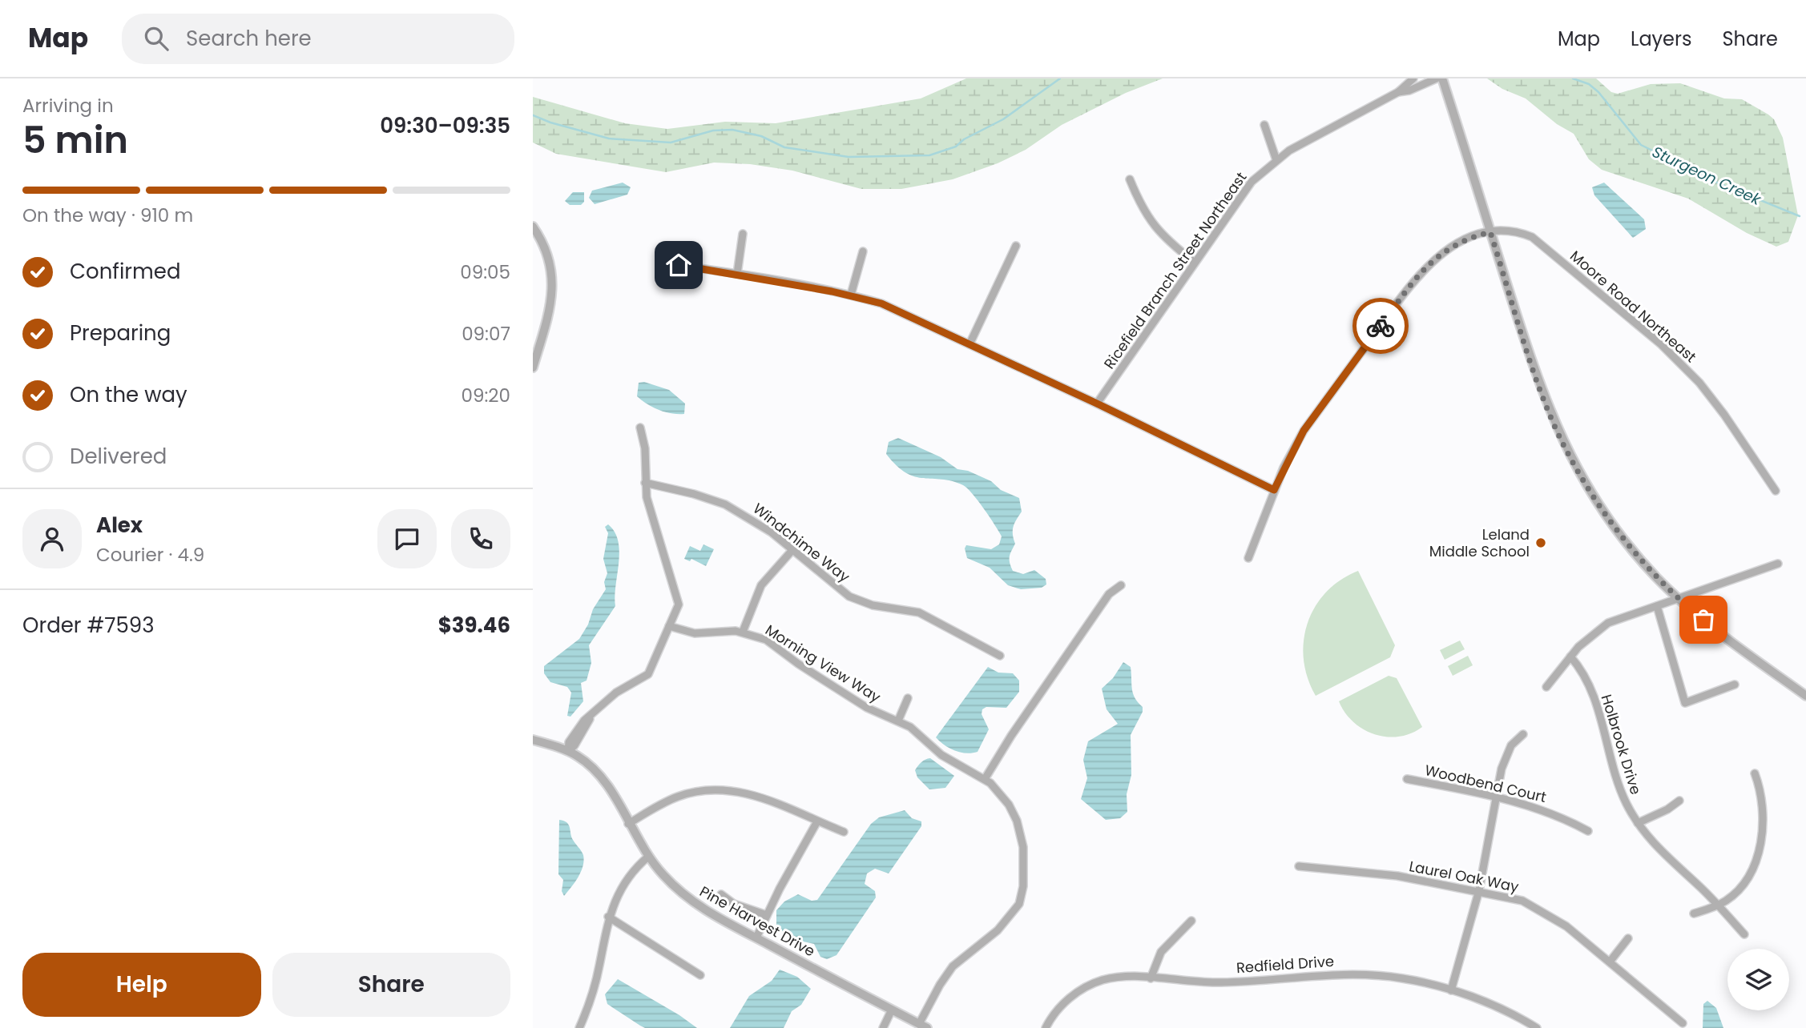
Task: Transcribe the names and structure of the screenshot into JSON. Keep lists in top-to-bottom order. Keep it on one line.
{"streets":{"street":["Ricefield Branch Street Northeast","Moore Road Northeast","Windchime Way","Morning View Way","Holbrook Drive","Woodbend Court","Laurel Oak Way","Pine Harvest Drive","Redfield Drive"]},"crossings":[["Morning View Way","Pine Harvest Drive"]],"water":["Sturgeon Creek"],"places":["Leland Middle School"],"page":{"header":"Map","search":"Search here","nav":["Map","Layers","Share"],"heading":["5 min","Arriving in","09:30–09:35"],"panel":["Alex","Courier · 4.9","Order #7593","$39.46"],"bar":"On the way · 910 m","list":[["Confirmed","09:05"],["Preparing","09:07"],["On the way","09:20"],"Delivered"],"buttons":["Help","Share"]}}
